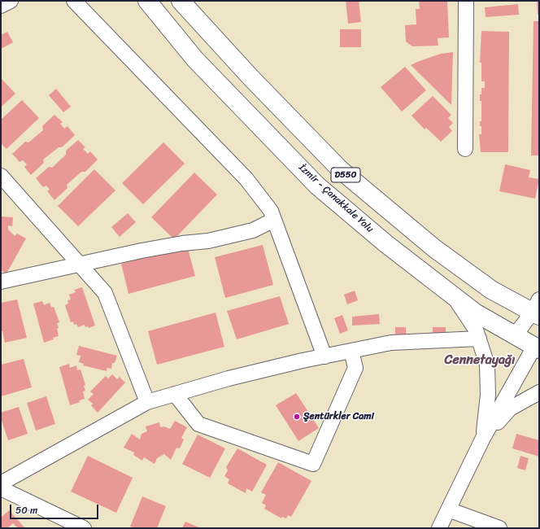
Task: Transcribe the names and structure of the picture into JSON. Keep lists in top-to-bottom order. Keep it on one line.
{"streets":{"highway":["D550","İzmir - Çanakkale Yolu"]},"districts":["Cennetayağı"],"places":["Şentürkler Cami"],"scale_bar":"50 m"}
